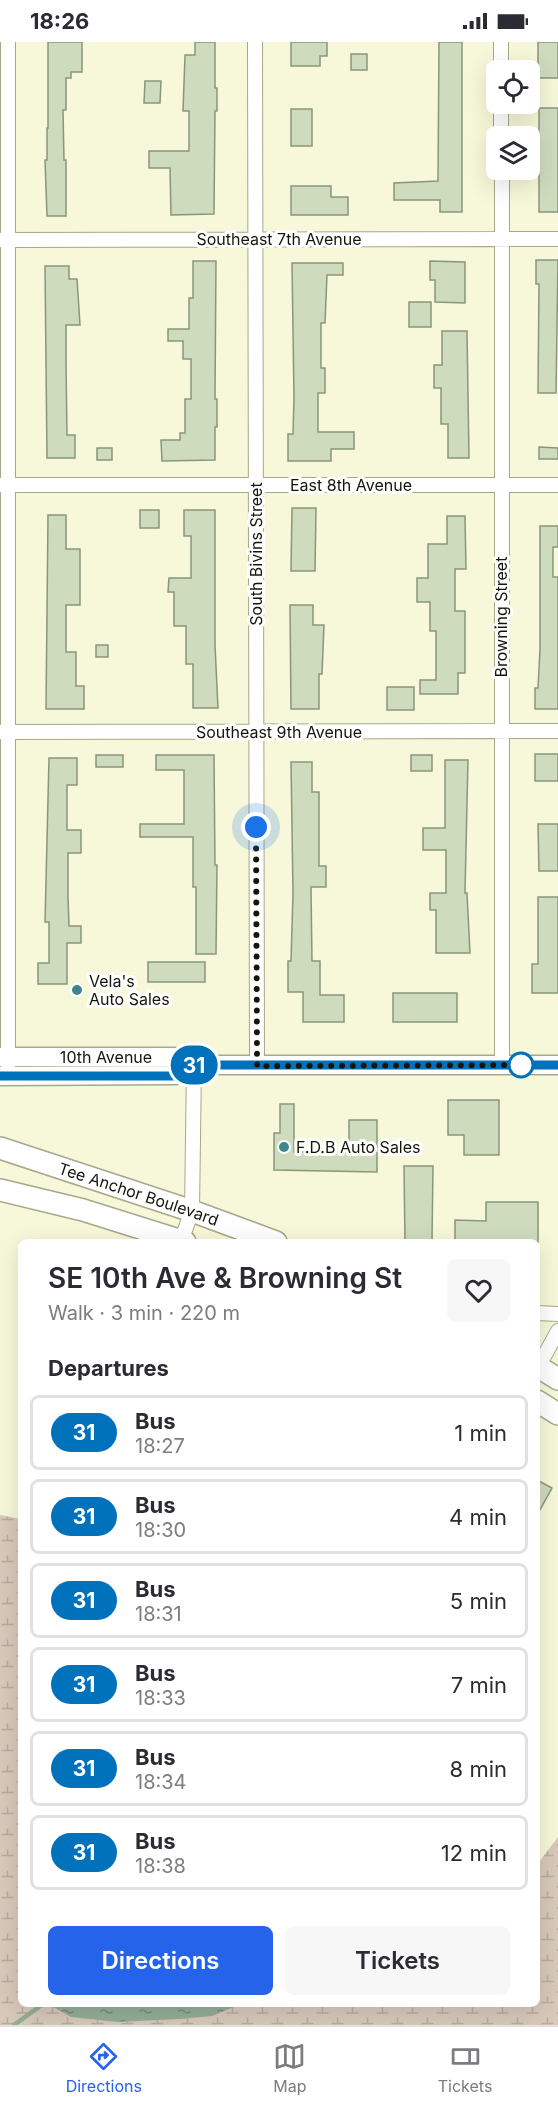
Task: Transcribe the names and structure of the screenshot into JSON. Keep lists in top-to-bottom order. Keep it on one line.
{"streets":{"main road":["10th Avenue","Tee Anchor Boulevard"],"street":["Southeast 7th Avenue","East 8th Avenue","South Bivins Street","Browning Street","Southeast 9th Avenue"]},"crossings":[["Southeast 7th Avenue","South Bivins Street"],["Southeast 7th Avenue","Browning Street"],["East 8th Avenue","South Bivins Street"],["East 8th Avenue","Browning Street"],["South Bivins Street","Southeast 9th Avenue"],["Browning Street","Southeast 9th Avenue"]],"places":["Vela's Auto Sales","F.D.B Auto Sales"],"lines":["bus line 31"],"page":{"status":"18:26","on_map":"31","heading":[["SE 10th Ave & Browning St","Walk · 3 min · 220 m"],"Departures"],"list":[{"mark":"31","name":"Bus","note":"18:27","value":"1 min"},{"mark":"31","name":"Bus","note":"18:30","value":"4 min"},{"mark":"31","name":"Bus","note":"18:31","value":"5 min"},{"mark":"31","name":"Bus","note":"18:33","value":"7 min"},{"mark":"31","name":"Bus","note":"18:34","value":"8 min"},{"mark":"31","name":"Bus","note":"18:38","value":"12 min"}],"buttons":["Directions","Tickets"],"tabs":["Directions","Map","Tickets"]}}
